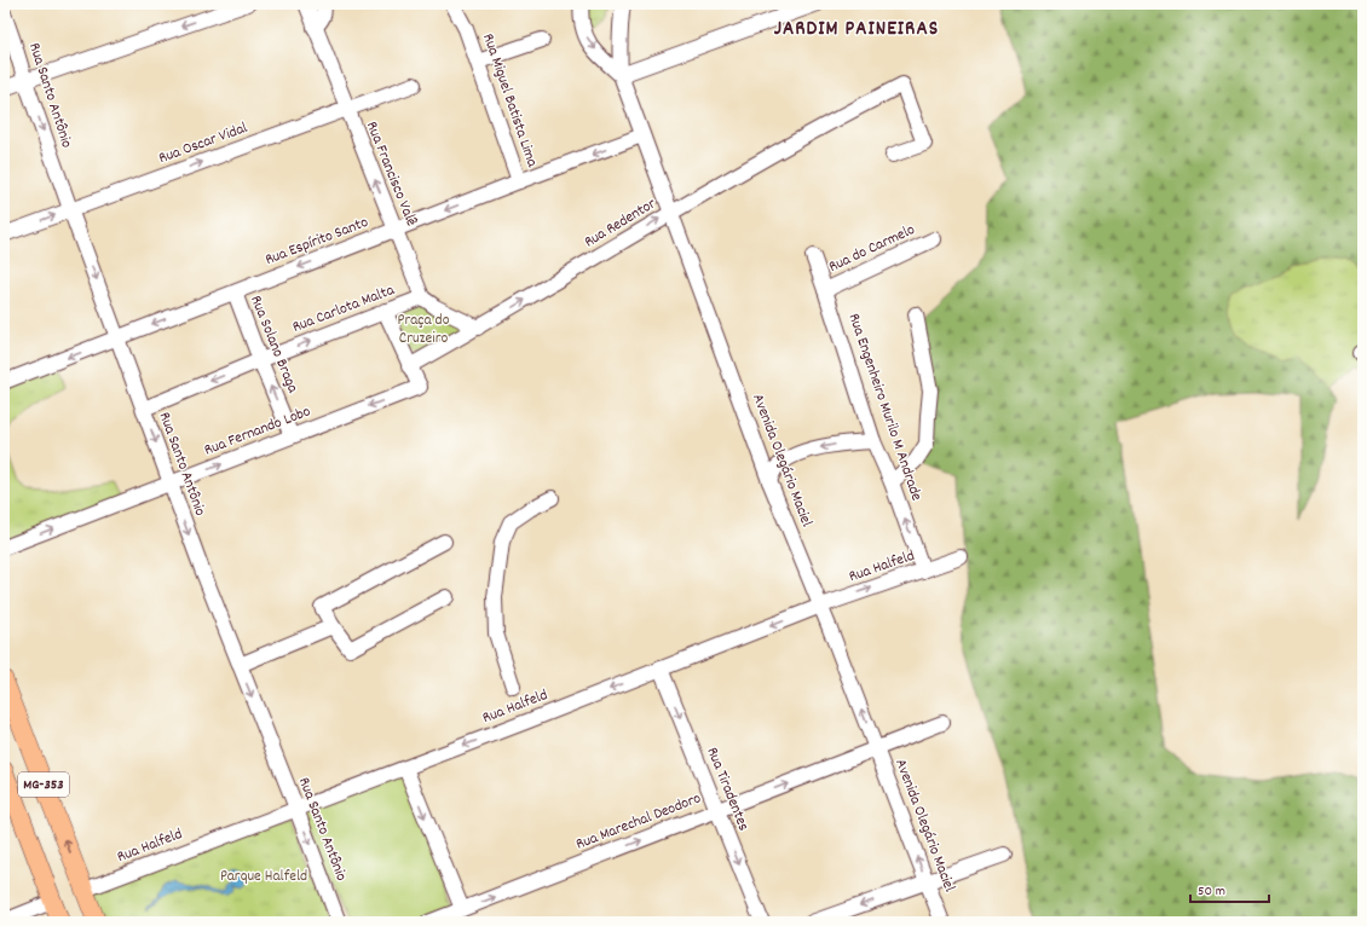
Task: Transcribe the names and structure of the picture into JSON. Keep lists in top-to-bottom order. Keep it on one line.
{"streets":{"main road":["MG-353"],"street":["Rua Santo Antônio","Rua Miguel Batista Lima","Rua Oscar Vidal","Rua Francisco Valê","Rua Redentor","Rua Espírito Santo","Rua do Carmelo","Rua Carlota Malta","Rua Solano Braga","Rua Engenheiro Murilo M Andrade","Rua Fernando Lobo","Avenida Olegário Maciel","Rua Halfeld","Rua Tiradentes","Rua Marechal Deodoro"]},"crossings":[["Rua Santo Antônio","Rua Oscar Vidal"],["Rua Santo Antônio","Rua Espírito Santo"],["Rua Santo Antônio","Rua Carlota Malta"],["Rua Santo Antônio","Rua Fernando Lobo"],["Rua Santo Antônio","Rua Halfeld"],["Rua Miguel Batista Lima","Rua Espírito Santo"],["Rua Oscar Vidal","Rua Francisco Valê"],["Rua Francisco Valê","Rua Espírito Santo"],["Rua Francisco Valê","Rua Carlota Malta"],["Rua Redentor","Rua Fernando Lobo"],["Rua Redentor","Avenida Olegário Maciel"],["Rua Espírito Santo","Rua Solano Braga"],["Rua Espírito Santo","Avenida Olegário Maciel"],["Rua do Carmelo","Rua Engenheiro Murilo M Andrade"],["Rua Carlota Malta","Rua Solano Braga"],["Rua Carlota Malta","Rua Fernando Lobo"],["Rua Solano Braga","Rua Fernando Lobo"],["Rua Engenheiro Murilo M Andrade","Rua Halfeld"],["Avenida Olegário Maciel","Rua Halfeld"],["Avenida Olegário Maciel","Rua Marechal Deodoro"],["Rua Halfeld","MG-353"],["Rua Halfeld","Rua Tiradentes"],["Rua Tiradentes","Rua Marechal Deodoro"]],"one_way":["Rua Santo Antônio","Rua Oscar Vidal","Rua Francisco Valê","Rua Espírito Santo","Rua Solano Braga","Rua Tiradentes","Rua Marechal Deodoro"],"districts":["JARDIM PAINEIRAS"],"parks":["Praça do Cruzeiro","Parque Halfeld"],"scale_bar":"50 m"}
